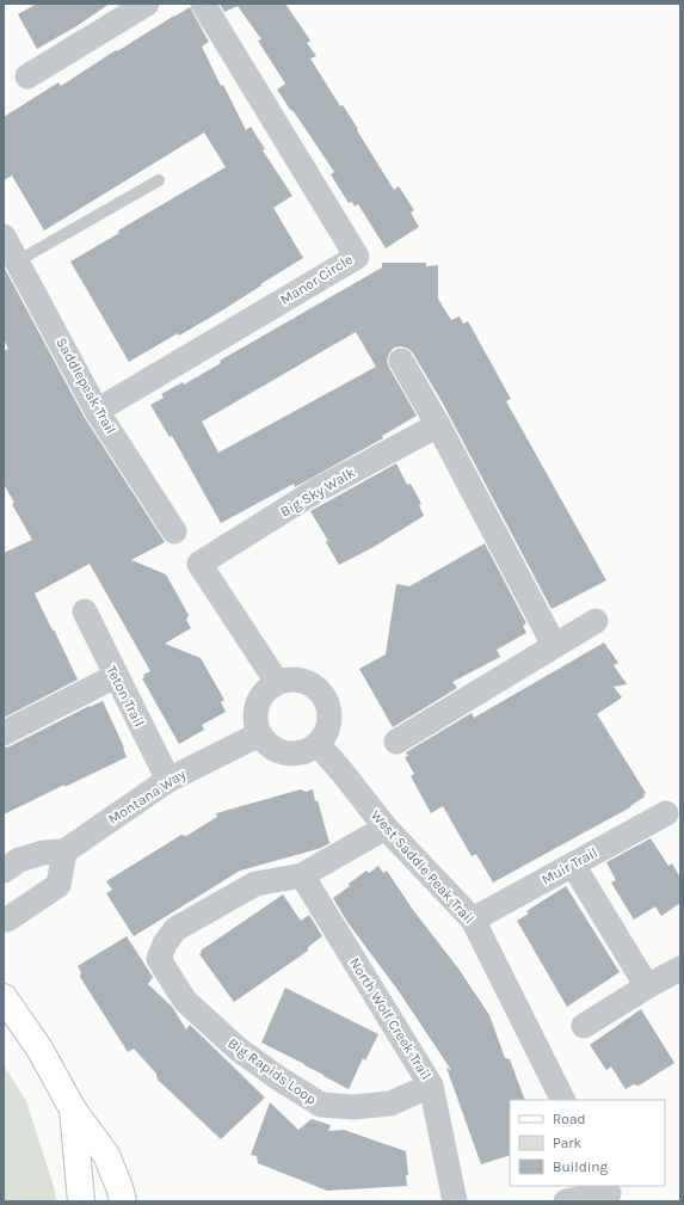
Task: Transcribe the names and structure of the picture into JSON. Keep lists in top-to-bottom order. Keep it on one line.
{"streets":{"street":["Manor Circle","Saddlepeak Trail","Big Sky Walk","Teton Trail","Montana Way","Muir Trail","West Saddle Peak Trail","North Wolf Creek Trail","Big Rapids Loop"]},"crossings":[["Manor Circle","Saddlepeak Trail"],["Big Sky Walk","Montana Way"],["Big Sky Walk","West Saddle Peak Trail"],["Teton Trail","Montana Way"],["Montana Way","West Saddle Peak Trail"],["Muir Trail","West Saddle Peak Trail"],["West Saddle Peak Trail","Big Rapids Loop"],["North Wolf Creek Trail","Big Rapids Loop"]],"legend":["Road","Park","Building"]}
